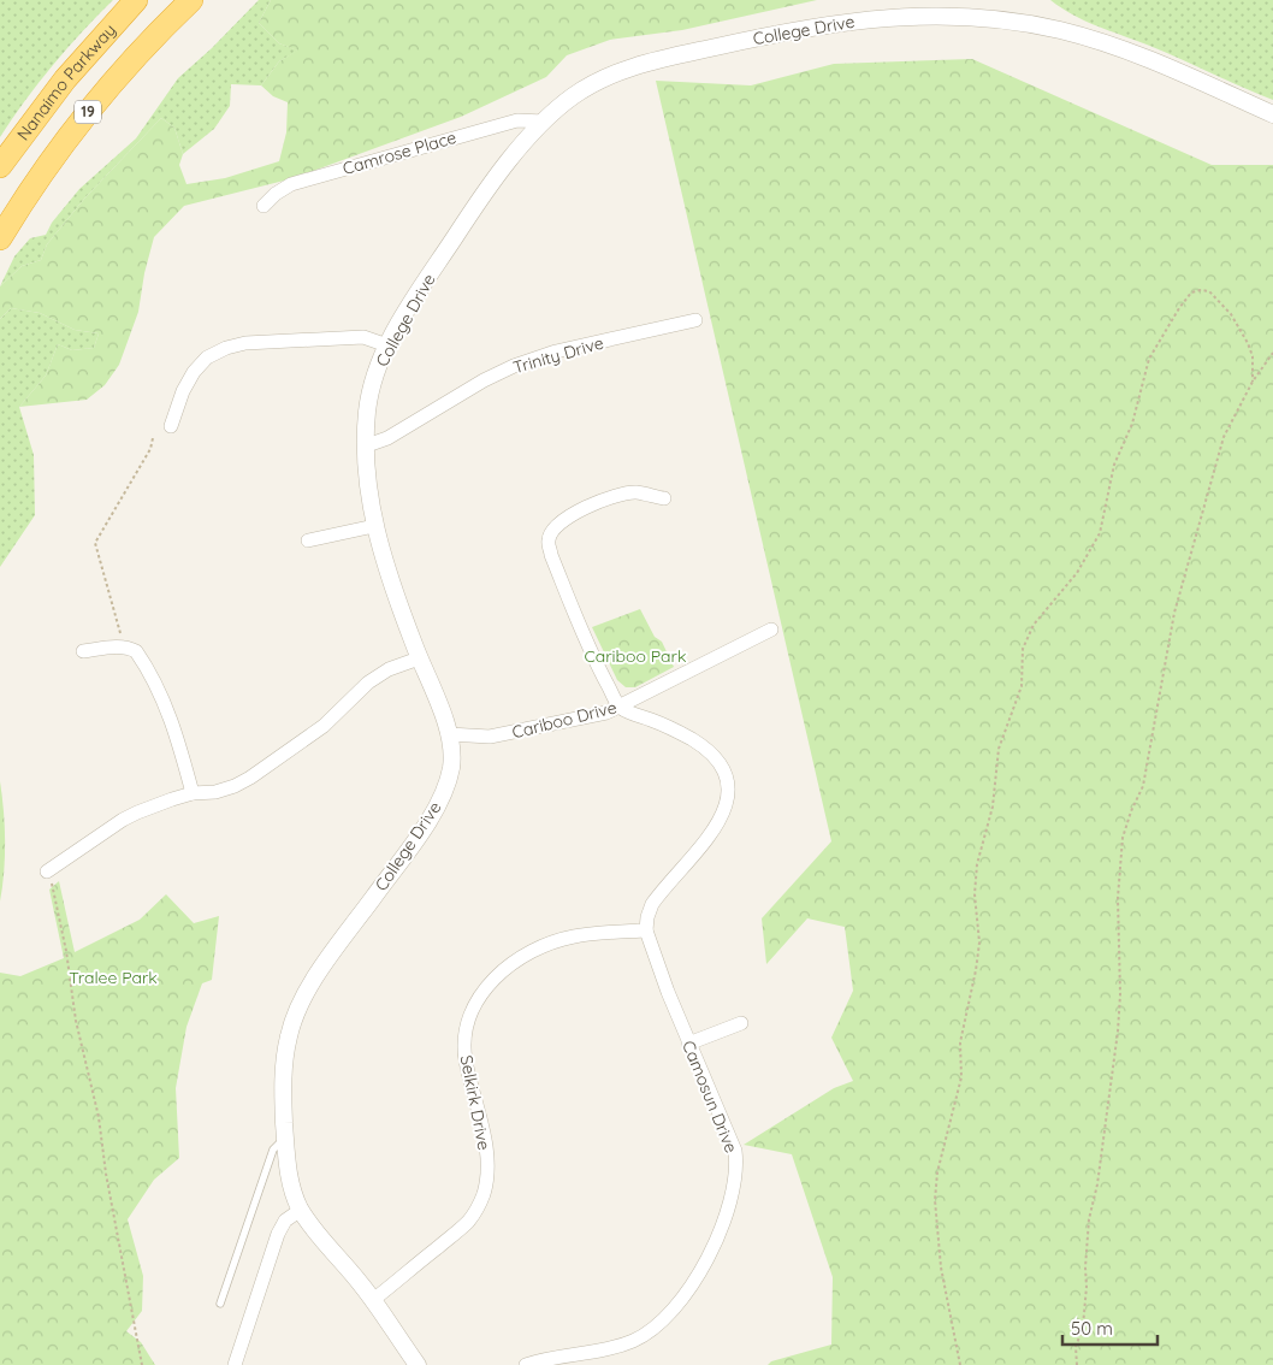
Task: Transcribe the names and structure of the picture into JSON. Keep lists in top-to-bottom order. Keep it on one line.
{"streets":{"highway":["Nanaimo Parkway","19"],"street":["College Drive","Camrose Place","Trinity Drive","Cariboo Drive","Camosun Drive","Selkirk Drive"]},"crossings":[["College Drive","Camrose Place"],["College Drive","Trinity Drive"],["College Drive","Cariboo Drive"],["College Drive","Selkirk Drive"],["Camosun Drive","Selkirk Drive"]],"parks":["Cariboo Park","Tralee Park"],"scale_bar":"50 m"}
